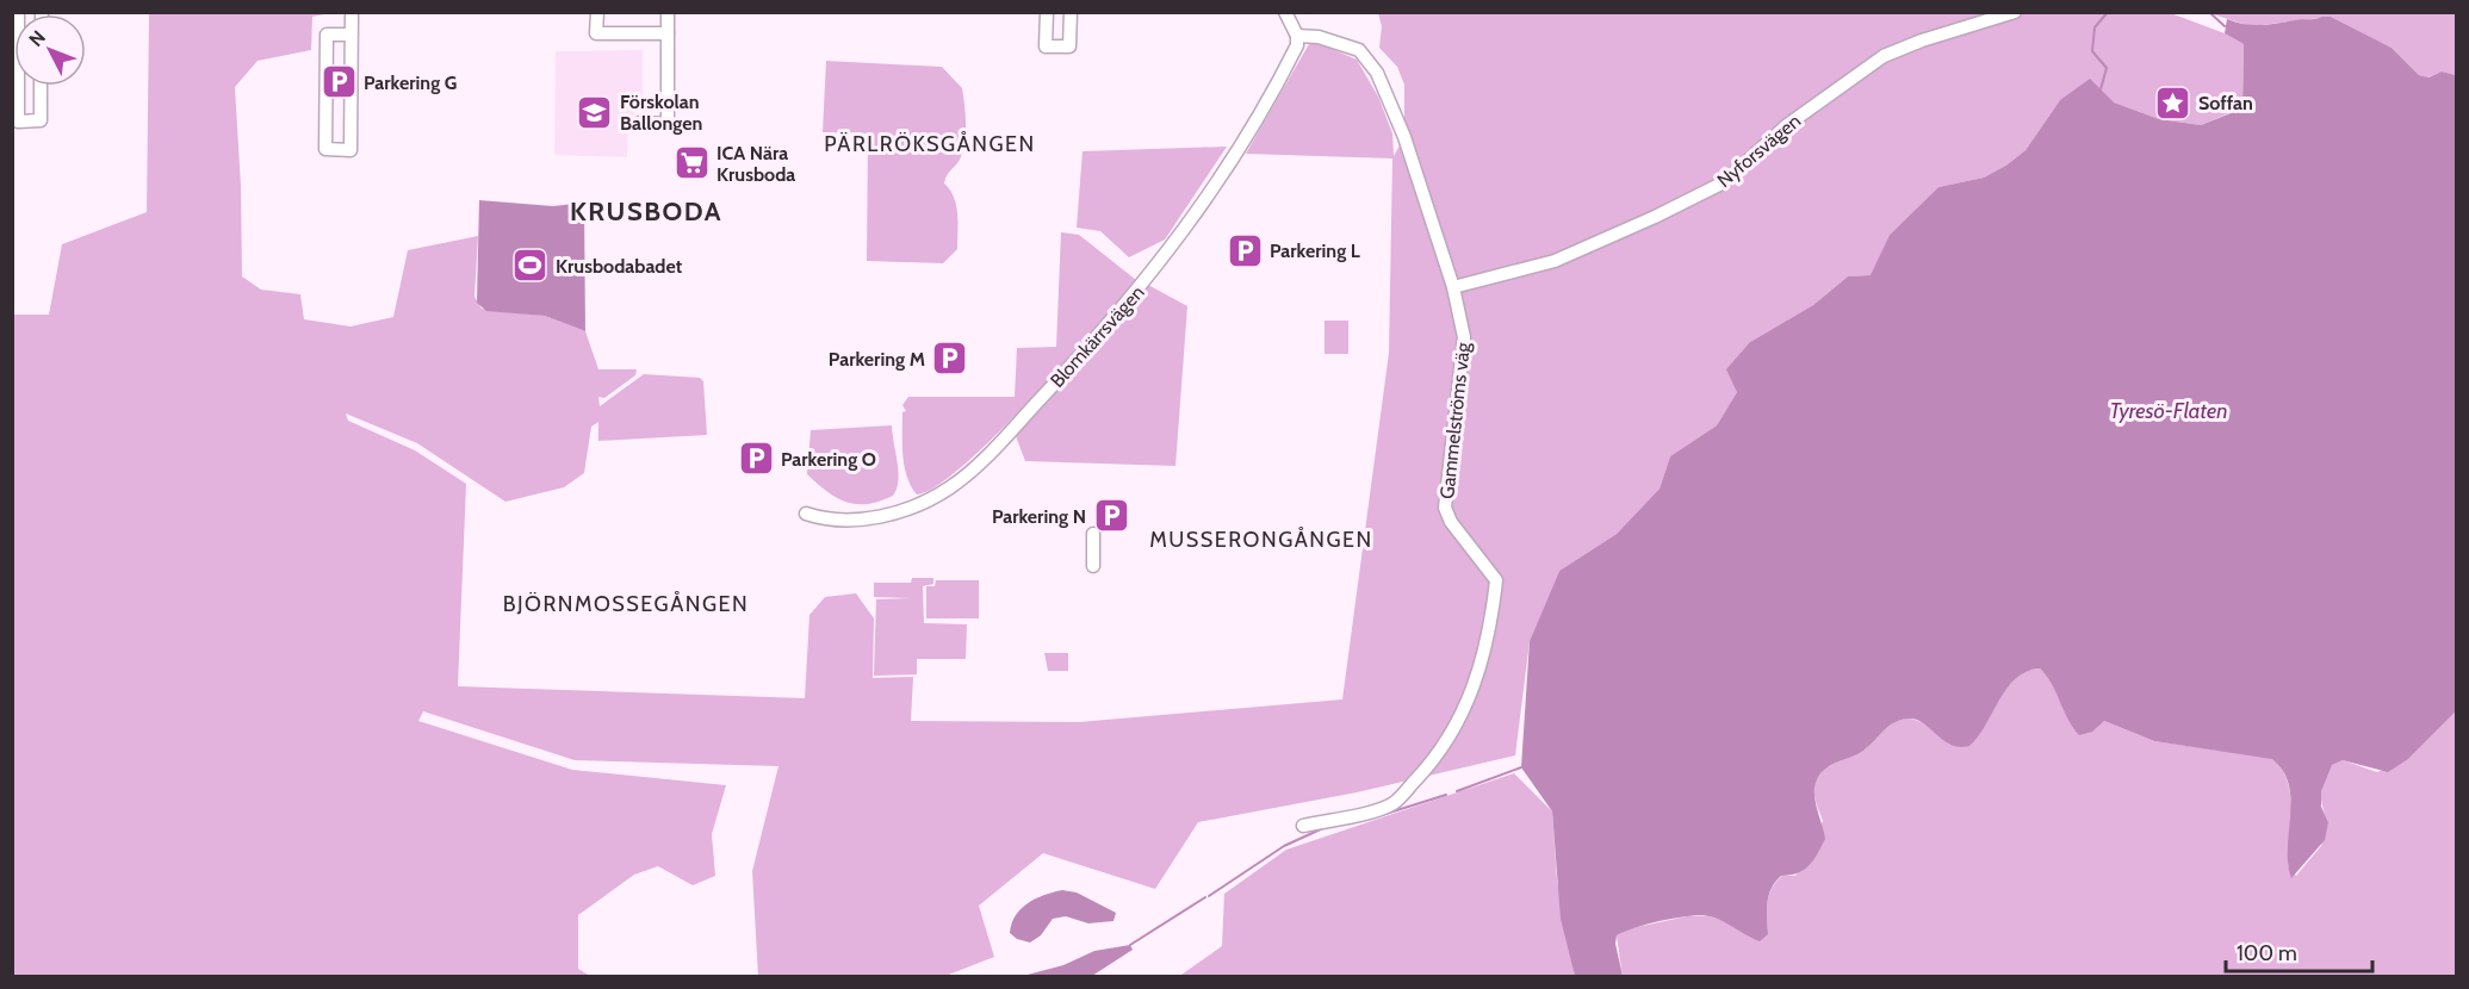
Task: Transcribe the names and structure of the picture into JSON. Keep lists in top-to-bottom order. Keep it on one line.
{"streets":{"street":["Nyforsvägen","Blomkärrsvägen","Gammelströms väg"]},"crossings":[["Nyforsvägen","Gammelströms väg"],["Blomkärrsvägen","Gammelströms väg"]],"districts":["PÄRLRÖKSGÅNGEN","KRUSBODA","MUSSERONGÅNGEN","BJÖRNMOSSEGÅNGEN"],"water":["Tyresö-Flaten"],"places":{"parking":["Parkering G","Parkering L","Parkering M","Parkering O","Parkering N"],"place":["Soffan"],"school or university":["Förskolan Ballongen"],"supermarket":["ICA Nära Krusboda"],"sports":["Krusbodabadet"]},"scale_bar":"100 m","north":"top left"}
